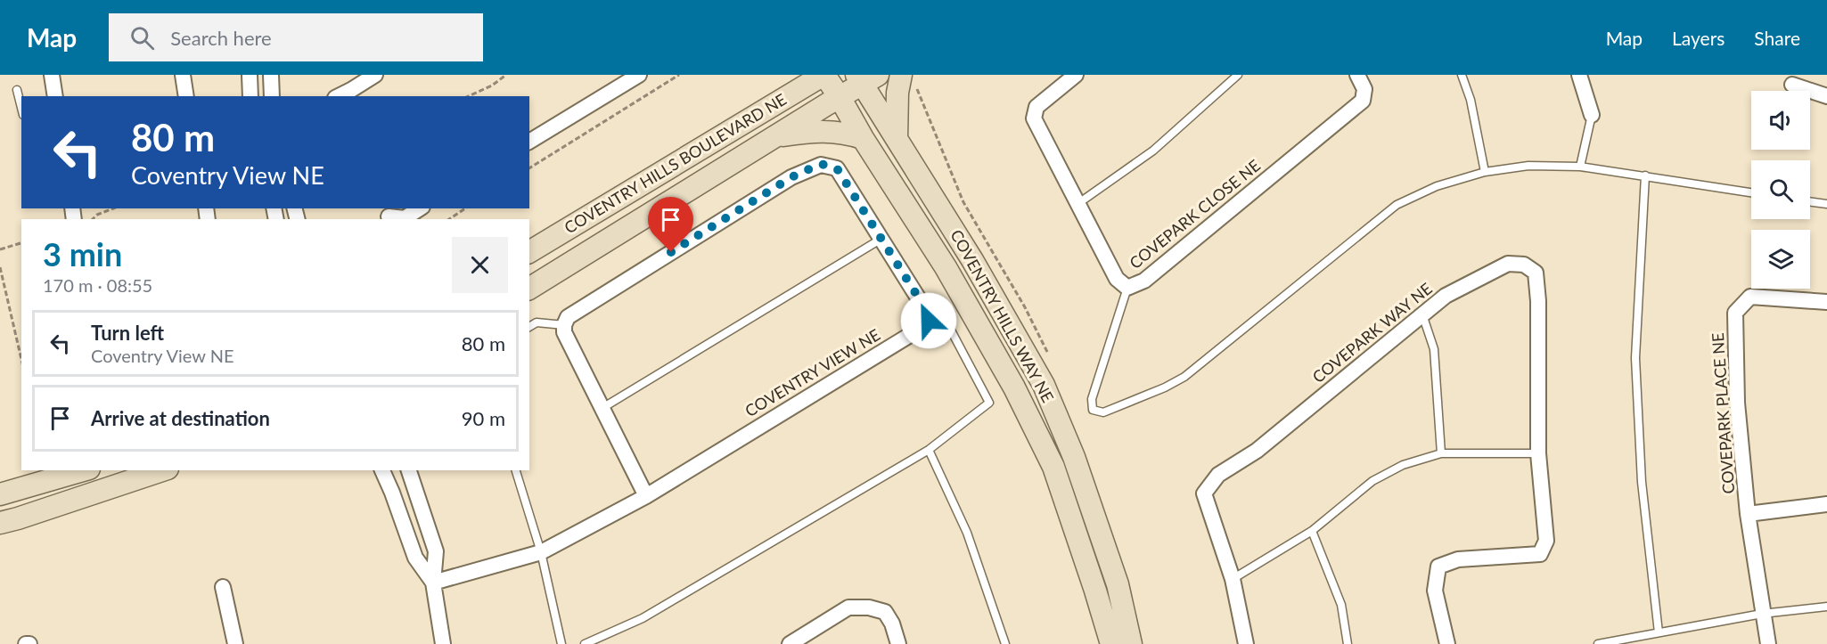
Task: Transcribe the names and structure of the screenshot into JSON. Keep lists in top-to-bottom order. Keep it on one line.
{"streets":{"street":["COVENTRY HILLS BOULEVARD NE","COVEPARK CLOSE NE","COVENTRY HILLS WAY NE","COVEPARK WAY NE","COVENTRY VIEW NE","COVEPARK PLACE NE"]},"crossings":[["COVENTRY HILLS BOULEVARD NE","COVENTRY HILLS WAY NE"]],"page":{"header":"Map","search":"Search here","nav":["Map","Layers","Share"],"turn":["80 m","Coventry View NE"],"heading":["3 min","170 m · 08:55"],"list":[{"name":"Turn left","note":"Coventry View NE","value":"80 m"},{"name":"Arrive at destination","value":"90 m"}]}}
